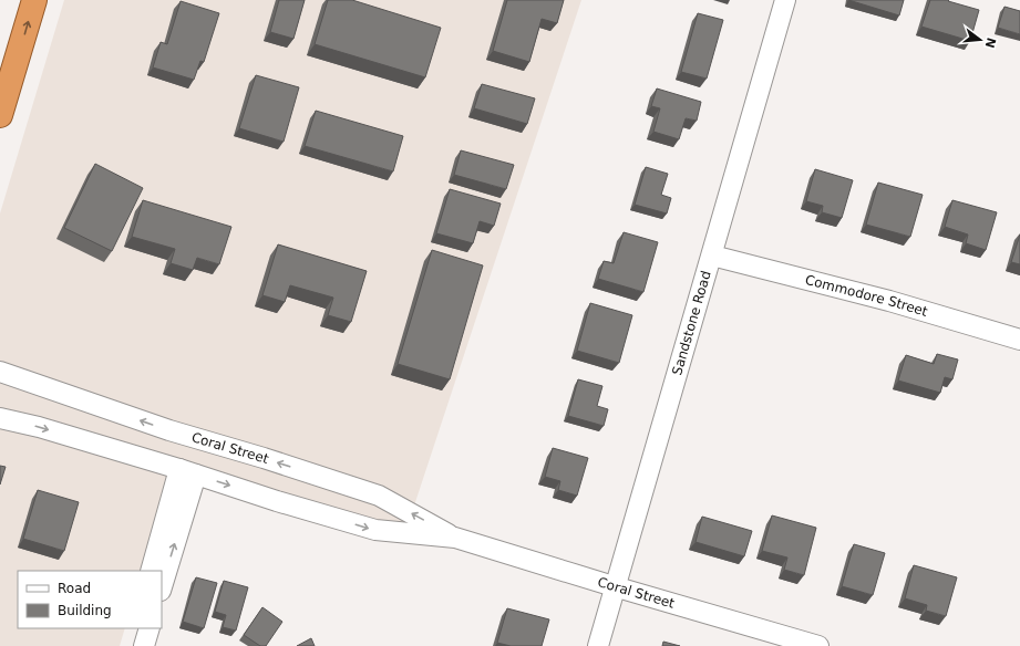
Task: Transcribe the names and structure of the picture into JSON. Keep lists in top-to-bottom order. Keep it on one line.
{"streets":{"street":["Commodore Street","Sandstone Road","Coral Street"]},"crossings":[["Commodore Street","Sandstone Road"],["Sandstone Road","Coral Street"]],"legend":["Road","Building"],"north":"right"}
